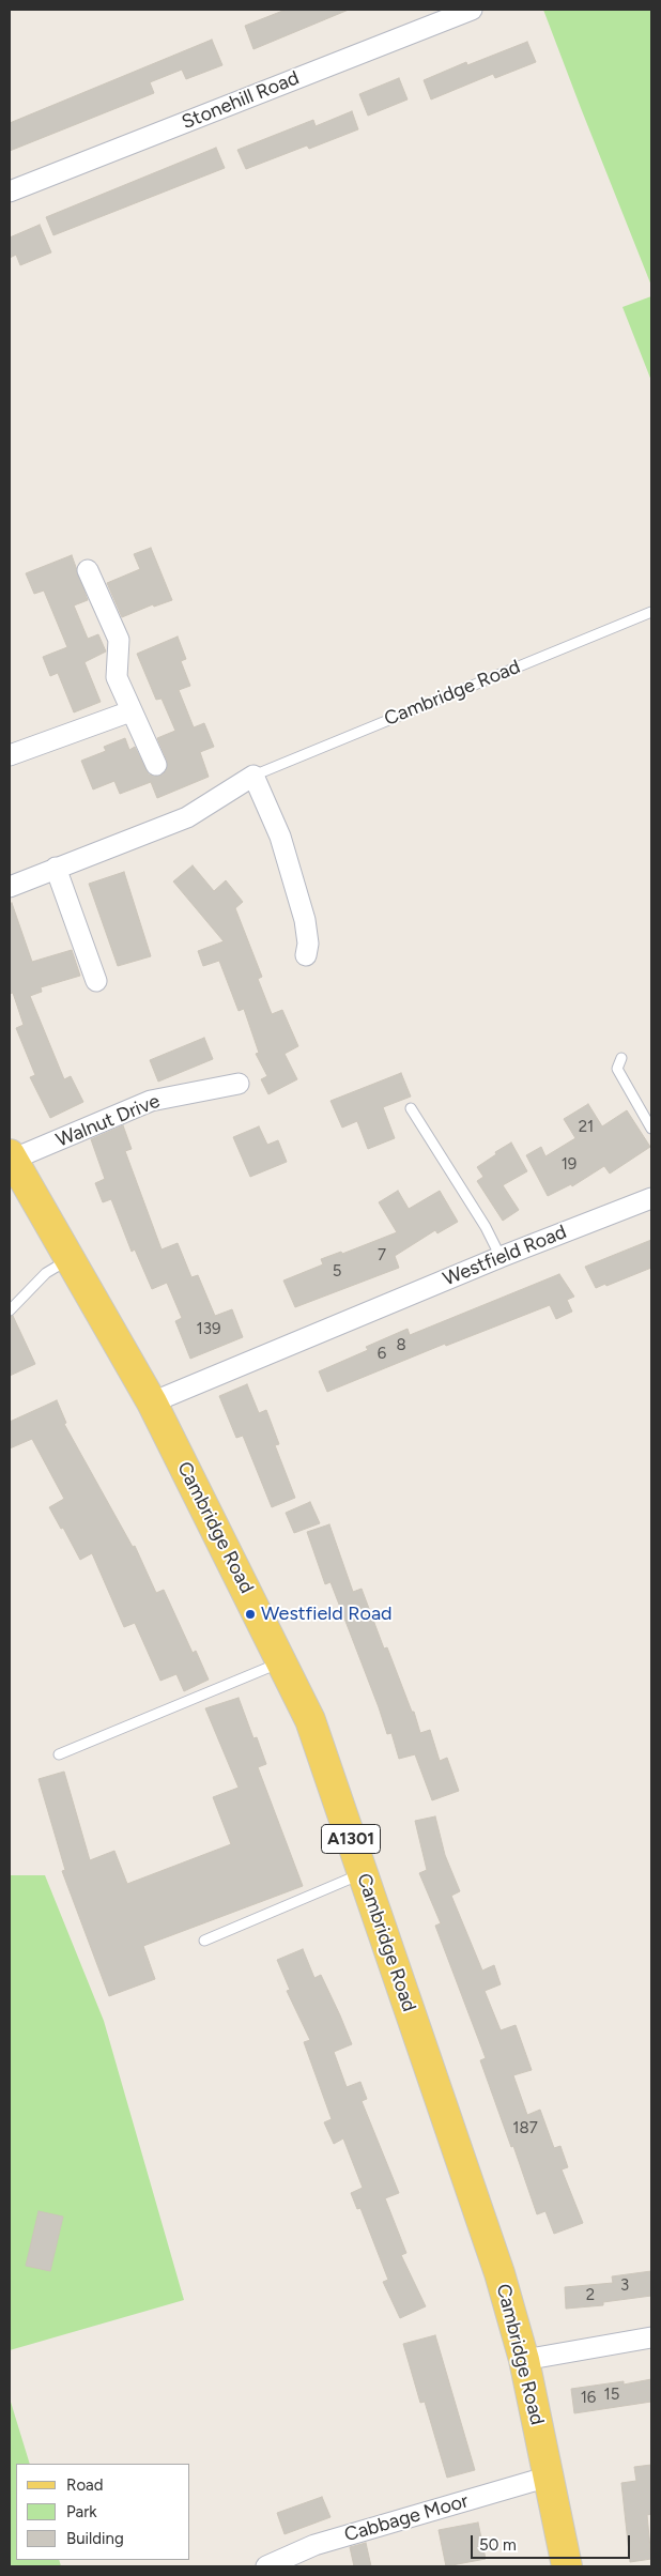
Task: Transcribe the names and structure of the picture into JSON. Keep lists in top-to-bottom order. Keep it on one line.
{"streets":{"main road":["Cambridge Road","A1301"],"street":["Stonehill Road","Walnut Drive","Westfield Road","Cabbage Moor"]},"crossings":[["Cambridge Road","Walnut Drive"],["Cambridge Road","Westfield Road"],["Cambridge Road","Cabbage Moor"]],"places":["Westfield Road"],"house_numbers":["21","19","7","5","139","8","6","187","3","2","15","16"],"legend":["Road","Park","Building"],"scale_bar":"50 m"}
